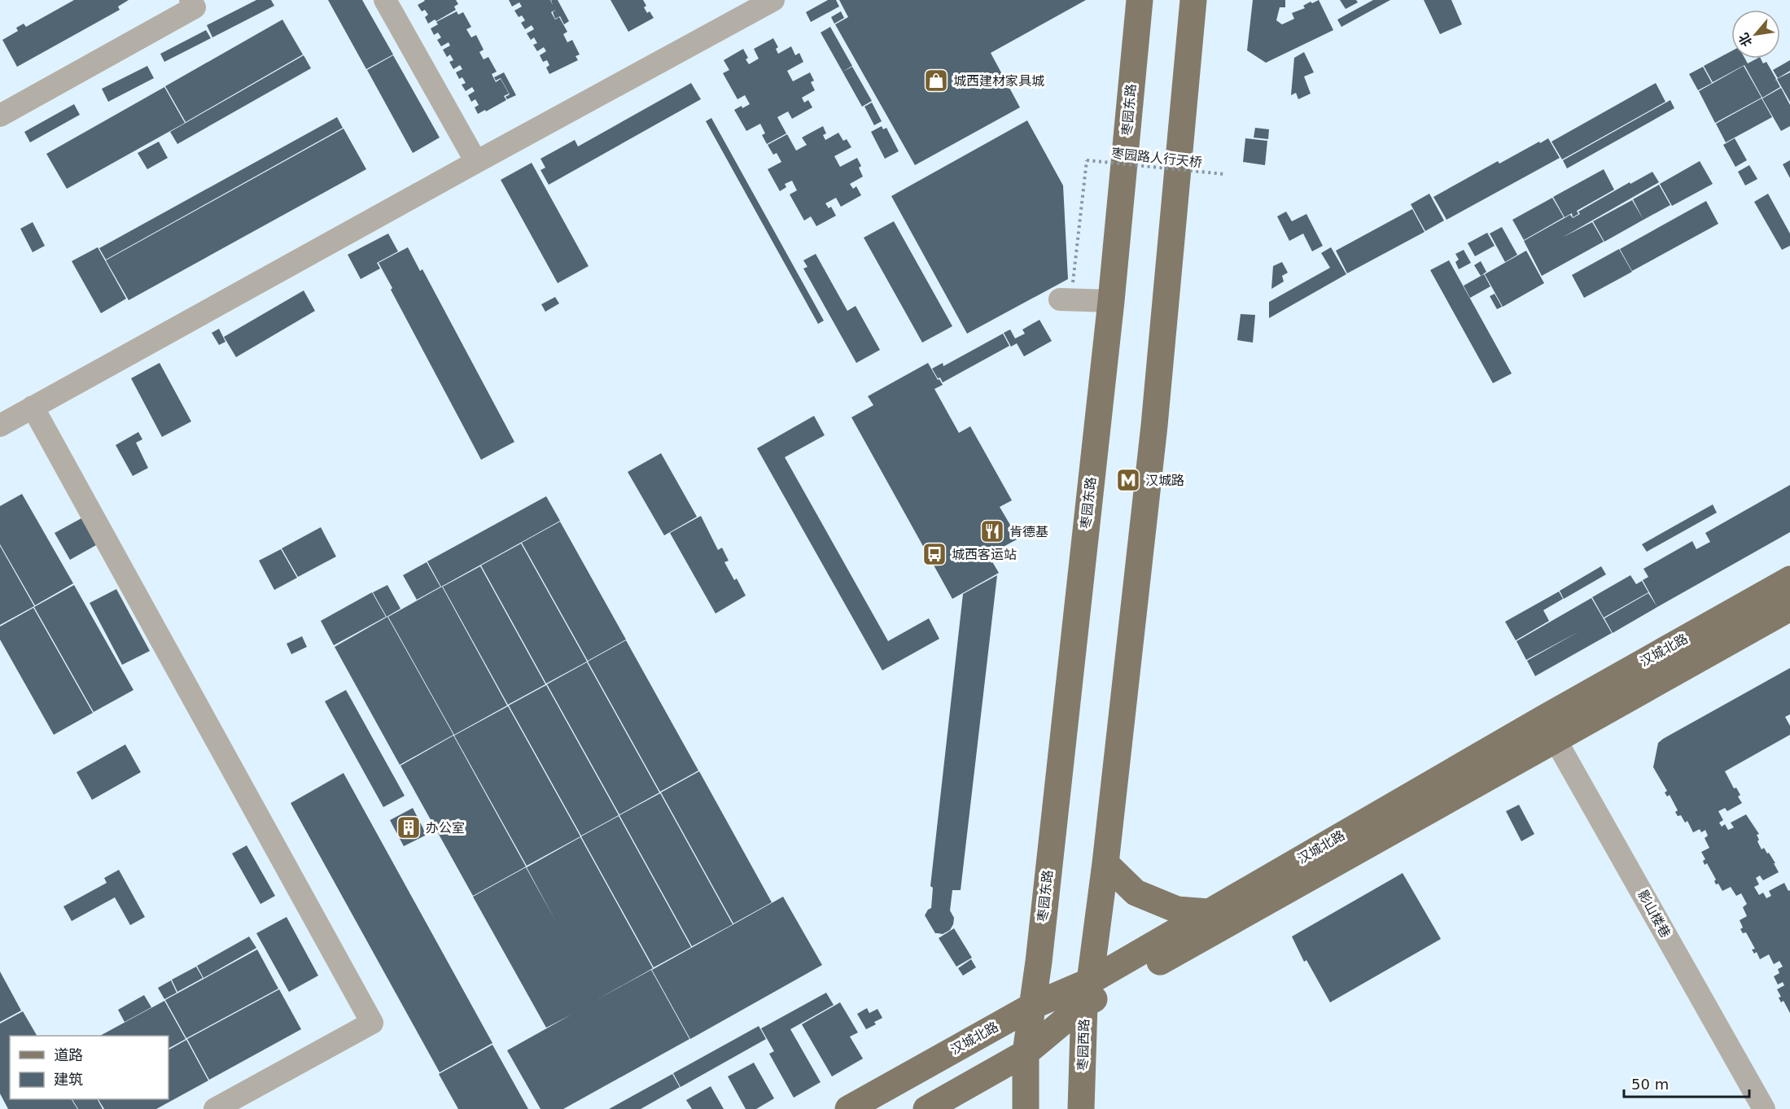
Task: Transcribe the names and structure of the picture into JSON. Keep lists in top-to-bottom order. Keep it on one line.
{"streets":{"main road":["枣园东路","汉城北路","枣园西路"],"street":["影山楼巷"],"path":["枣园路人行天桥"]},"crossings":[["枣园东路","汉城北路"],["汉城北路","影山楼巷"],["汉城北路","枣园西路"]],"places":{"shop":["城西建材家具城"],"metro station":["汉城路"],"restaurant":["肯德基"],"bus stop":["城西客运站"],"building":["办公室"]},"legend":["道路","建筑"],"scale_bar":"50 m","north":"bottom left"}
